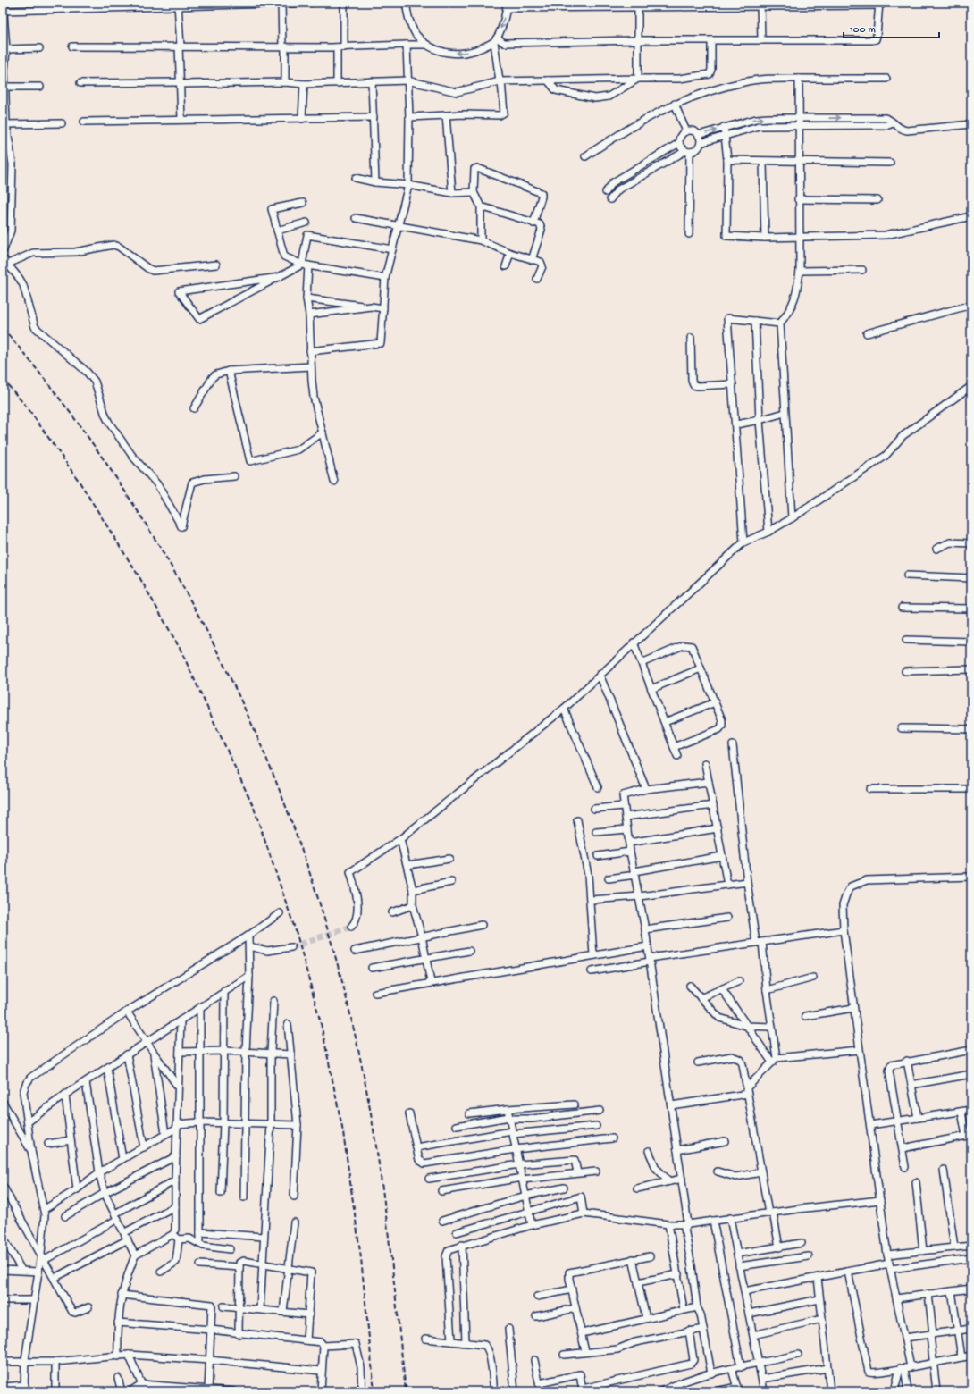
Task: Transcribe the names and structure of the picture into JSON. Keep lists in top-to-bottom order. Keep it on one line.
{"scale_bar":"100 m"}
